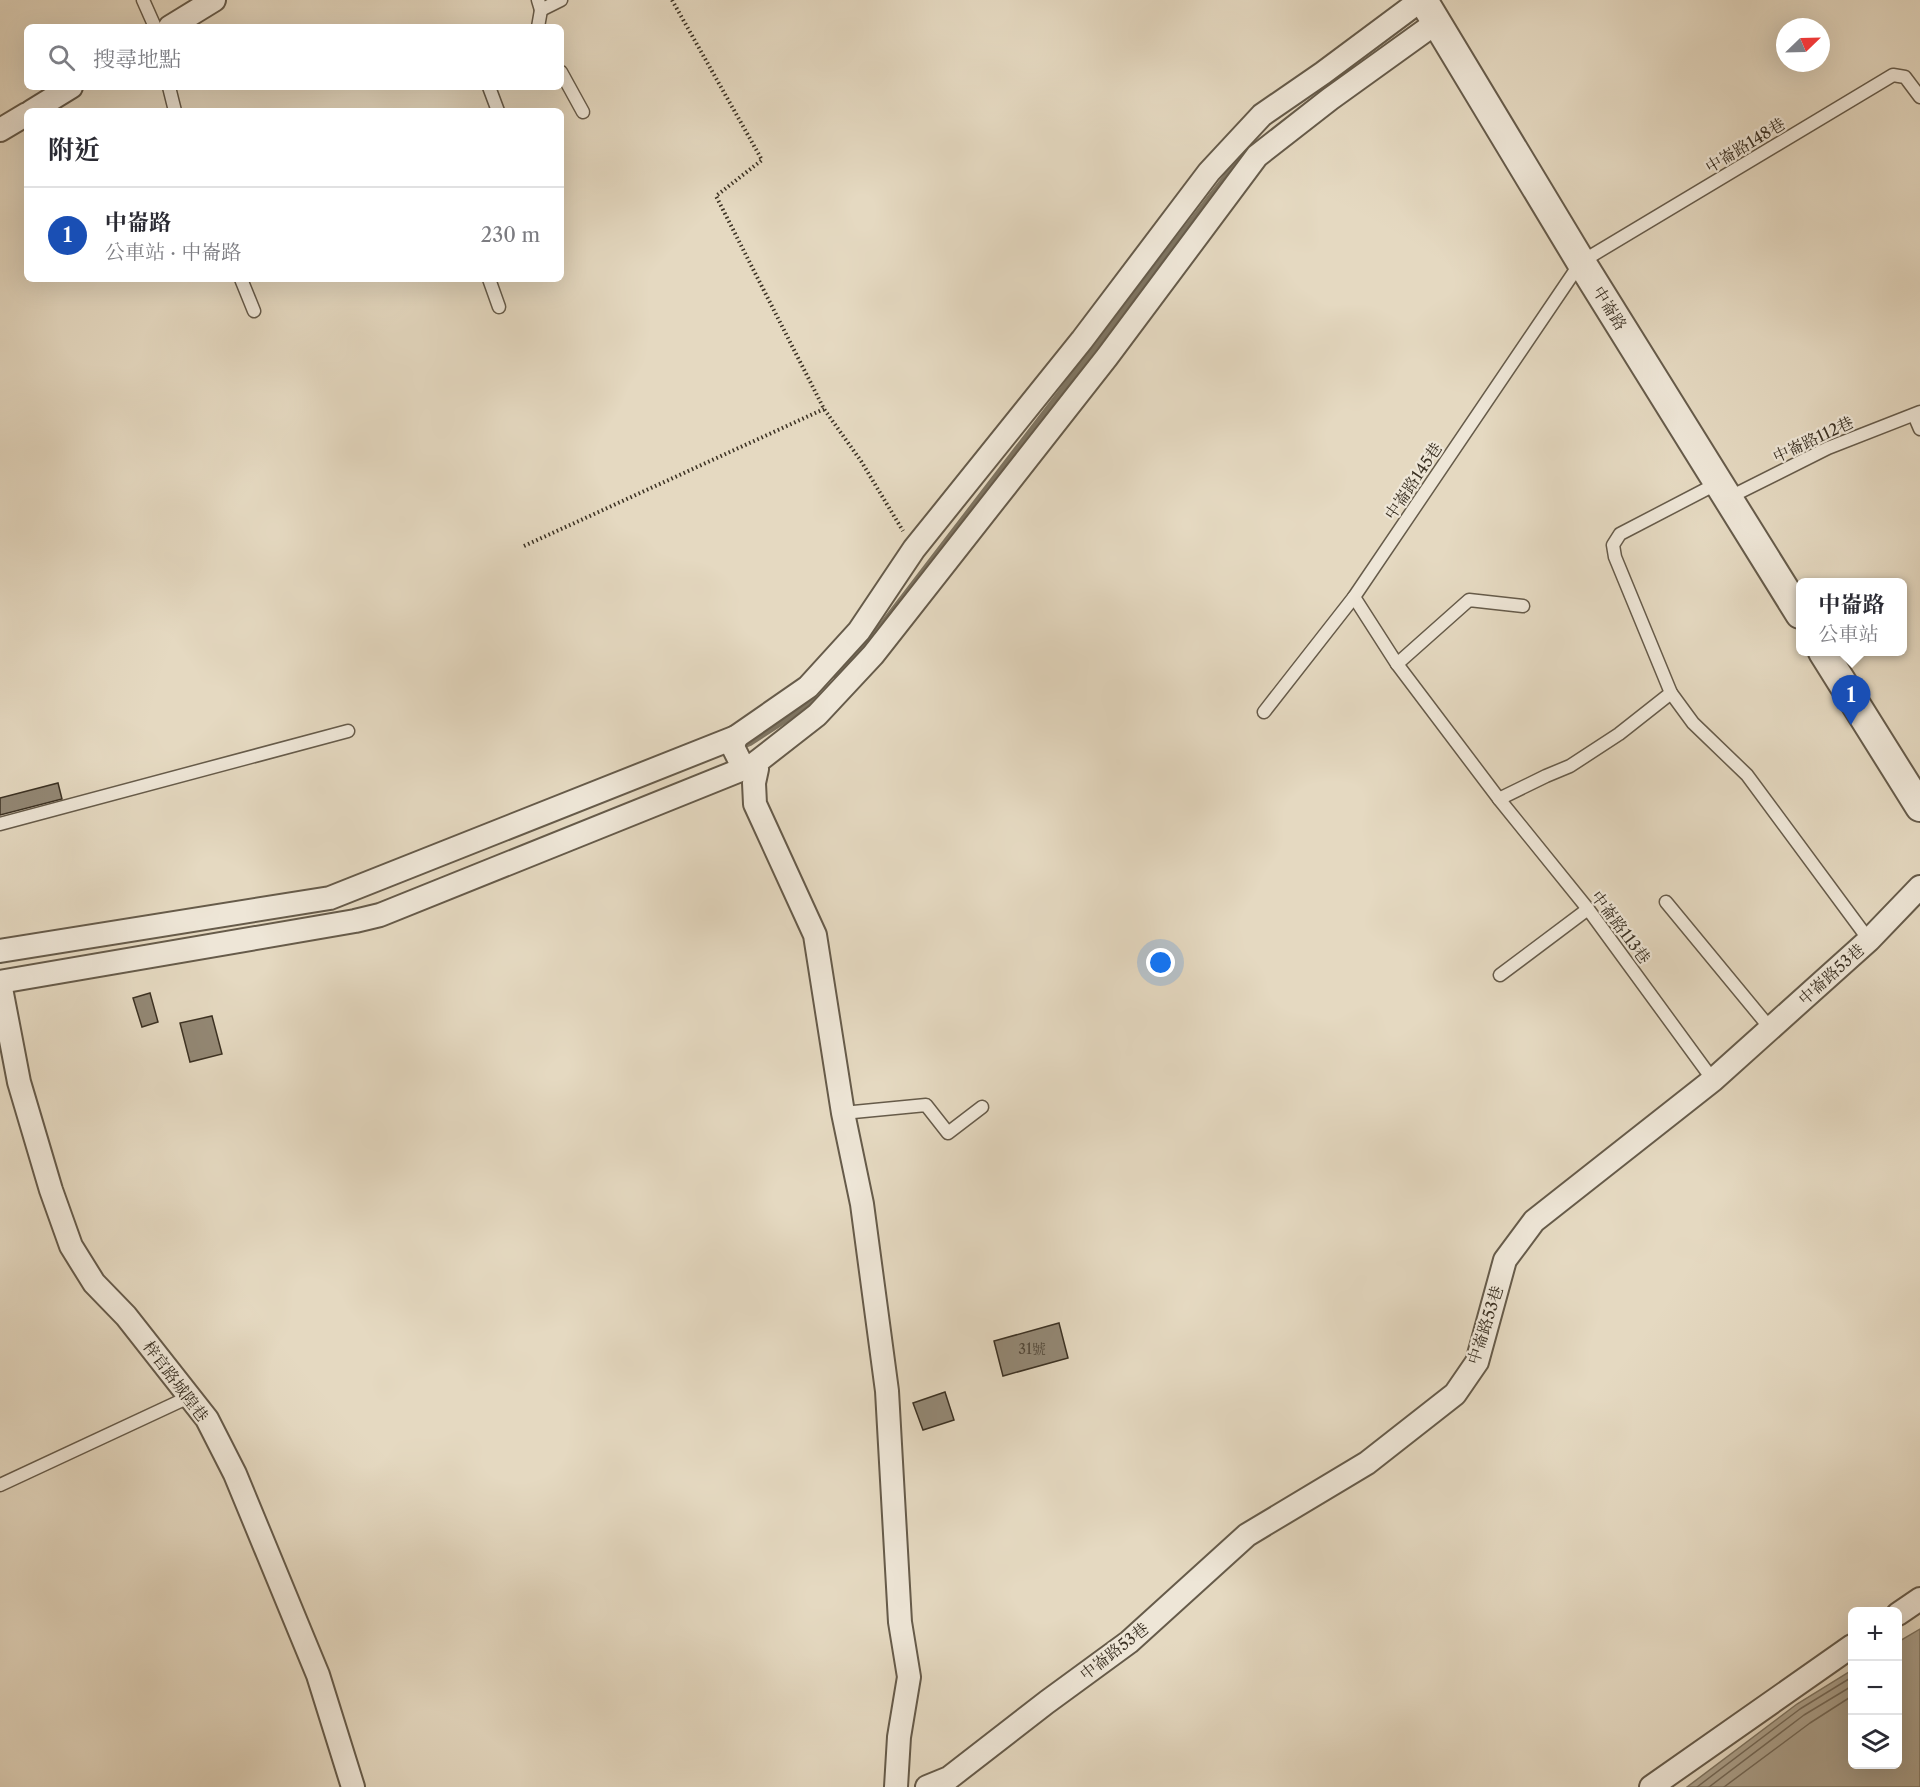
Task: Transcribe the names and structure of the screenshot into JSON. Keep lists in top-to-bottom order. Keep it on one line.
{"streets":{"street":["中崙路","中崙路53巷","梓官路城隍巷"],"lane":["中崙路148巷","中崙路112巷","中崙路145巷","中崙路113巷"]},"crossings":[["中崙路148巷","中崙路"],["中崙路148巷","中崙路145巷"],["中崙路","中崙路112巷"],["中崙路","中崙路145巷"],["中崙路145巷","中崙路113巷"],["中崙路113巷","中崙路53巷"]],"house_numbers":["31號"],"north":"top right","page":{"search":"搜尋地點","heading":"附近","list":[{"mark":"1","name":"中崙路","note":"公車站 · 中崙路","value":"230 m"}],"popup":["中崙路","公車站"],"pins":"1","map_buttons":["+","−"]}}
